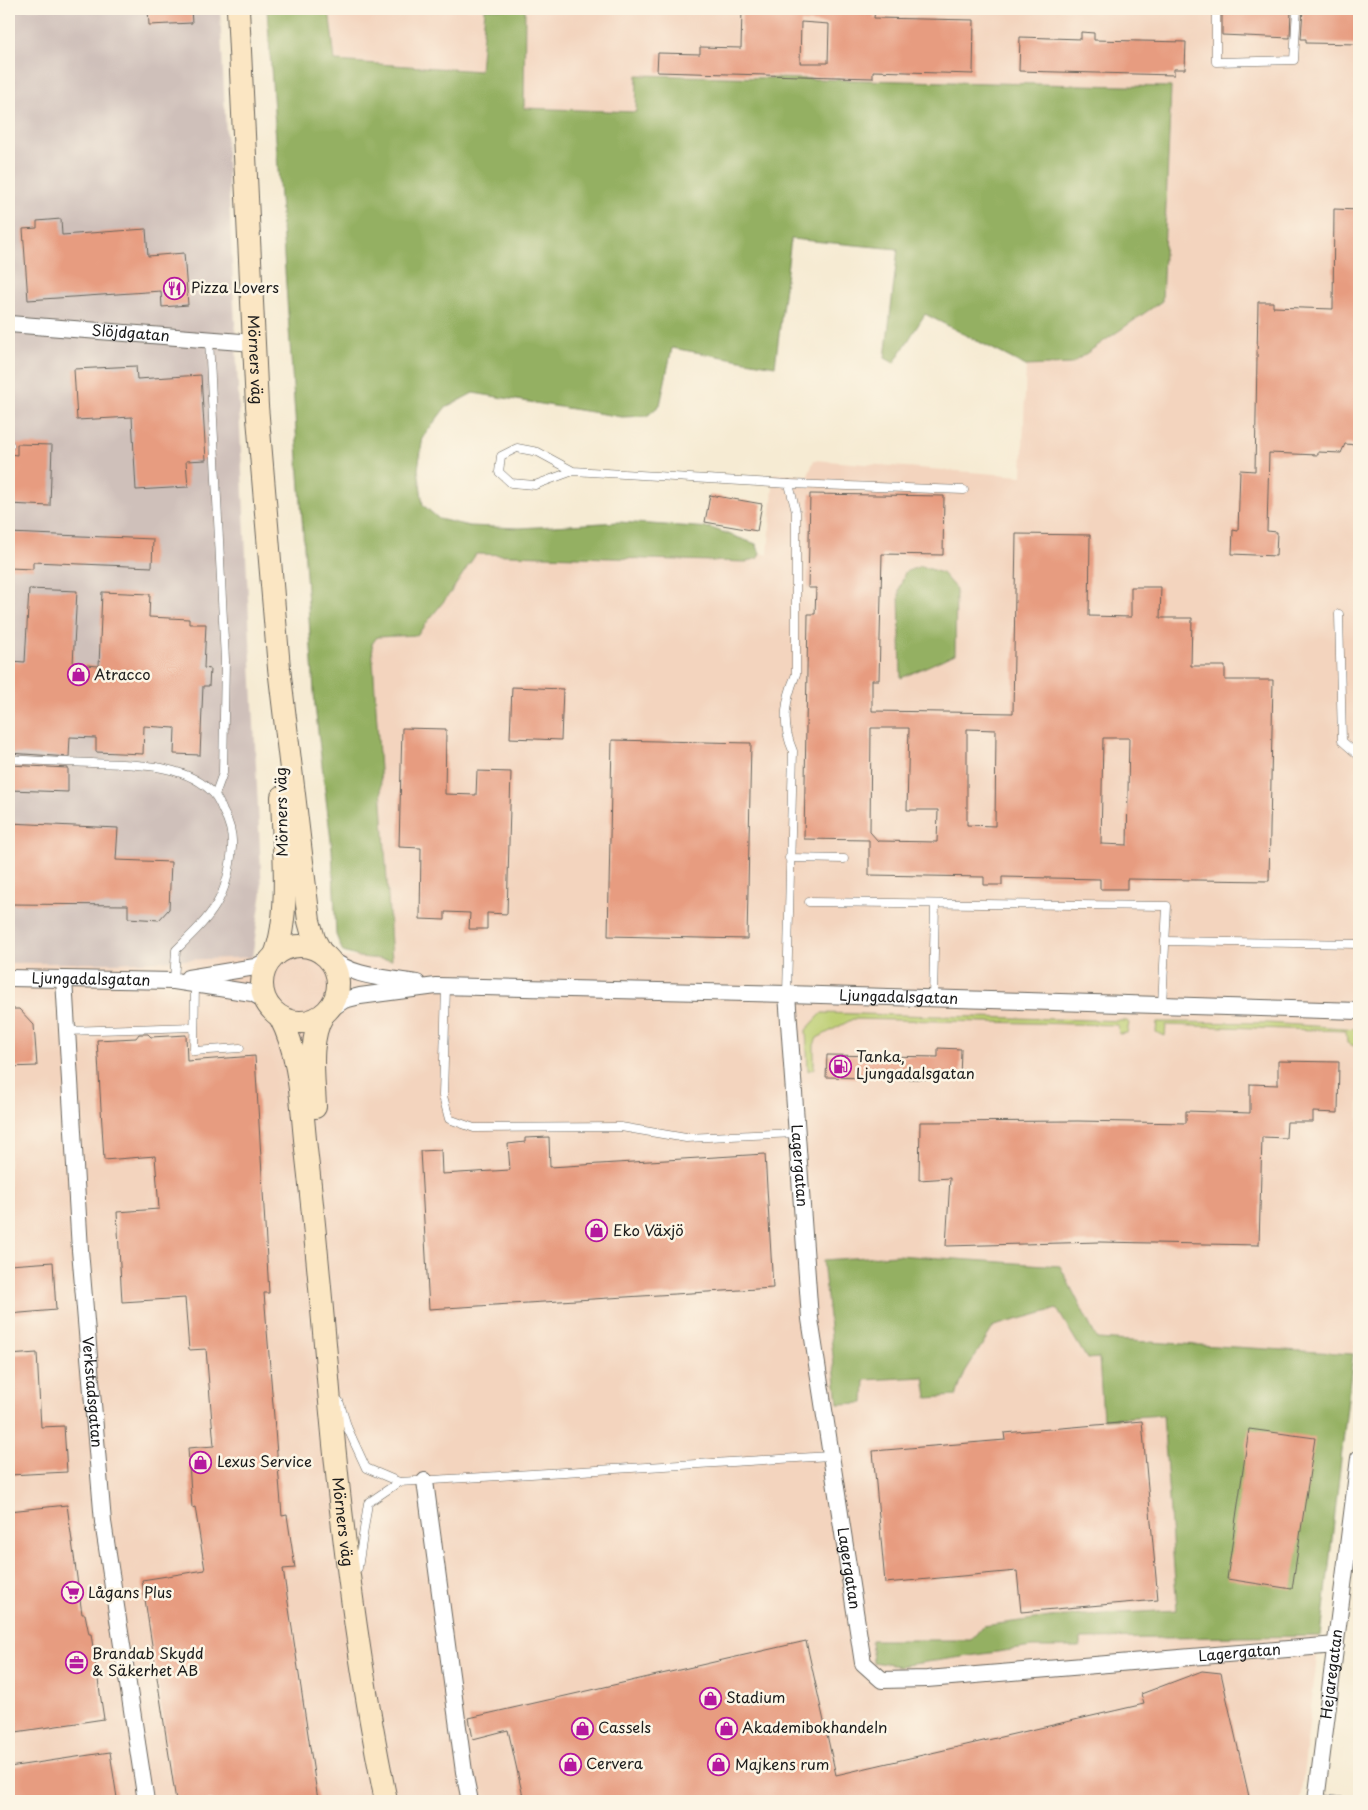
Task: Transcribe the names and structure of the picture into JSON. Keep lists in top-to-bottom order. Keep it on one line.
{"streets":{"main road":["Mörners väg"],"street":["Slöjdgatan","Ljungadalsgatan","Lagergatan","Verkstadsgatan","Hejaregatan"]},"crossings":[["Slöjdgatan","Mörners väg"],["Mörners väg","Ljungadalsgatan"],["Ljungadalsgatan","Lagergatan"],["Ljungadalsgatan","Verkstadsgatan"],["Lagergatan","Hejaregatan"]],"places":{"restaurant":["Pizza Lovers"],"shop":["Atracco","Eko Växjö","Lexus Service","Stadium","Cassels","Akademibokhandeln","Cervera","Majkens rum"],"fuel station":["Tanka, Ljungadalsgatan"],"supermarket":["Lågans Plus"],"office":["Brandab Skydd & Säkerhet AB"]}}
